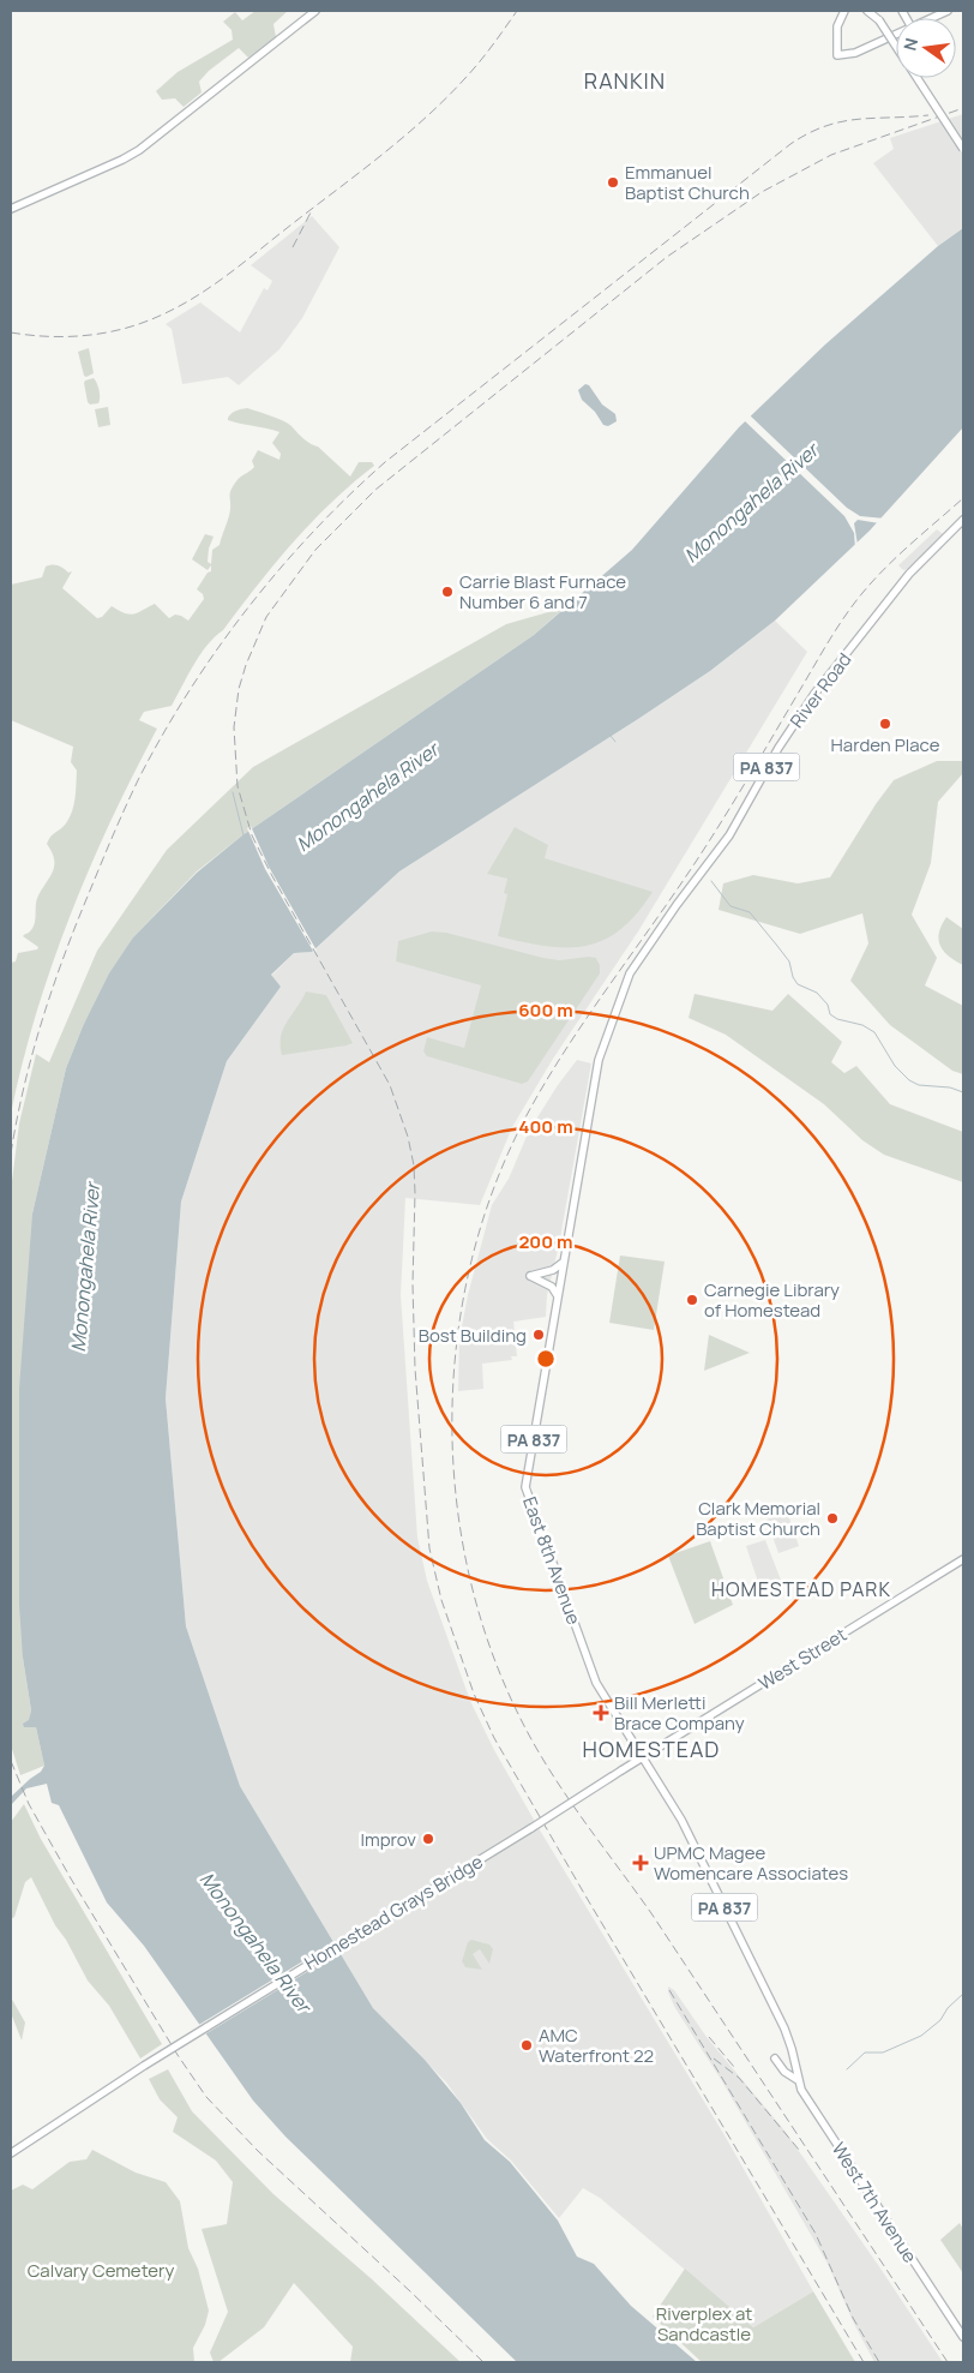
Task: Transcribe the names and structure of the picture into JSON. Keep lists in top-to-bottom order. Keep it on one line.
{"streets":{"main road":["River Road","PA 837","East 8th Avenue","West Street","Homestead Grays Bridge","West 7th Avenue"]},"crossings":[["River Road","East 8th Avenue"],["East 8th Avenue","West Street"],["East 8th Avenue","Homestead Grays Bridge"],["East 8th Avenue","West 7th Avenue"],["West Street","Homestead Grays Bridge"],["West Street","West 7th Avenue"],["Homestead Grays Bridge","West 7th Avenue"]],"districts":["RANKIN","HOMESTEAD PARK","HOMESTEAD"],"water":["Monongahela River"],"parks":["Calvary Cemetery","Riverplex at Sandcastle"],"places":{"other":["Emmanuel Baptist Church","Carrie Blast Furnace Number 6 and 7","Harden Place","Carnegie Library of Homestead","Bost Building","Clark Memorial Baptist Church","Improv","AMC Waterfront 22"],"health":["Bill Merletti Brace Company","UPMC Magee Womencare Associates"]},"north":"left","rings":["600 m","400 m","200 m"]}
